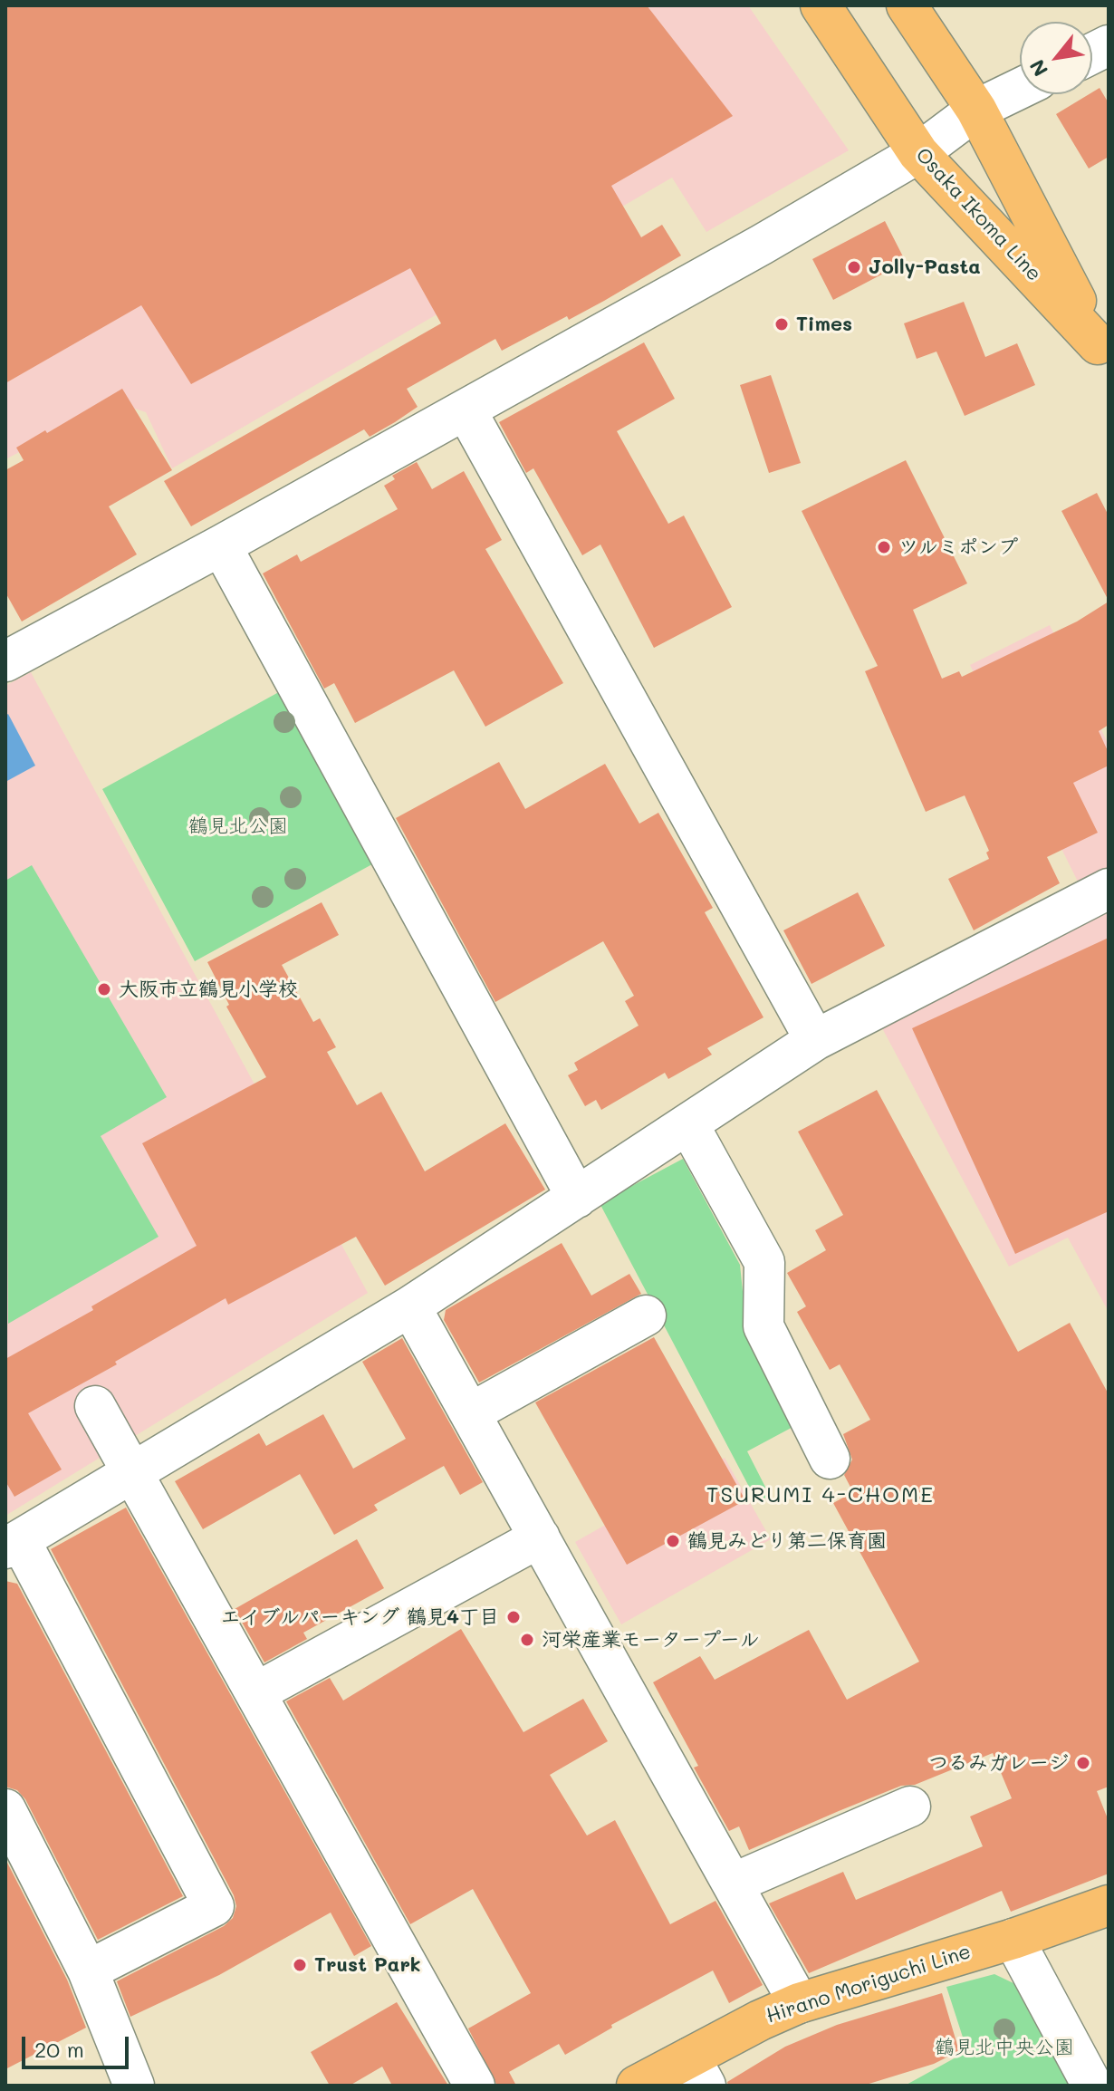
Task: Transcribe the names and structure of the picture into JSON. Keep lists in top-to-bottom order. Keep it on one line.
{"streets":{"main road":["Osaka Ikoma Line","Hirano Moriguchi Line"]},"districts":["TSURUMI 4-CHOME"],"parks":["鶴見北公園","鶴見北中央公園"],"places":["Jolly-Pasta","Times","ツルミポンプ","大阪市立鶴見小学校","鶴見みどり第二保育園","エイブルパーキング 鶴見4丁目","河栄産業モータープール","つるみガレージ","Trust Park"],"scale_bar":"20 m","north":"bottom left"}
